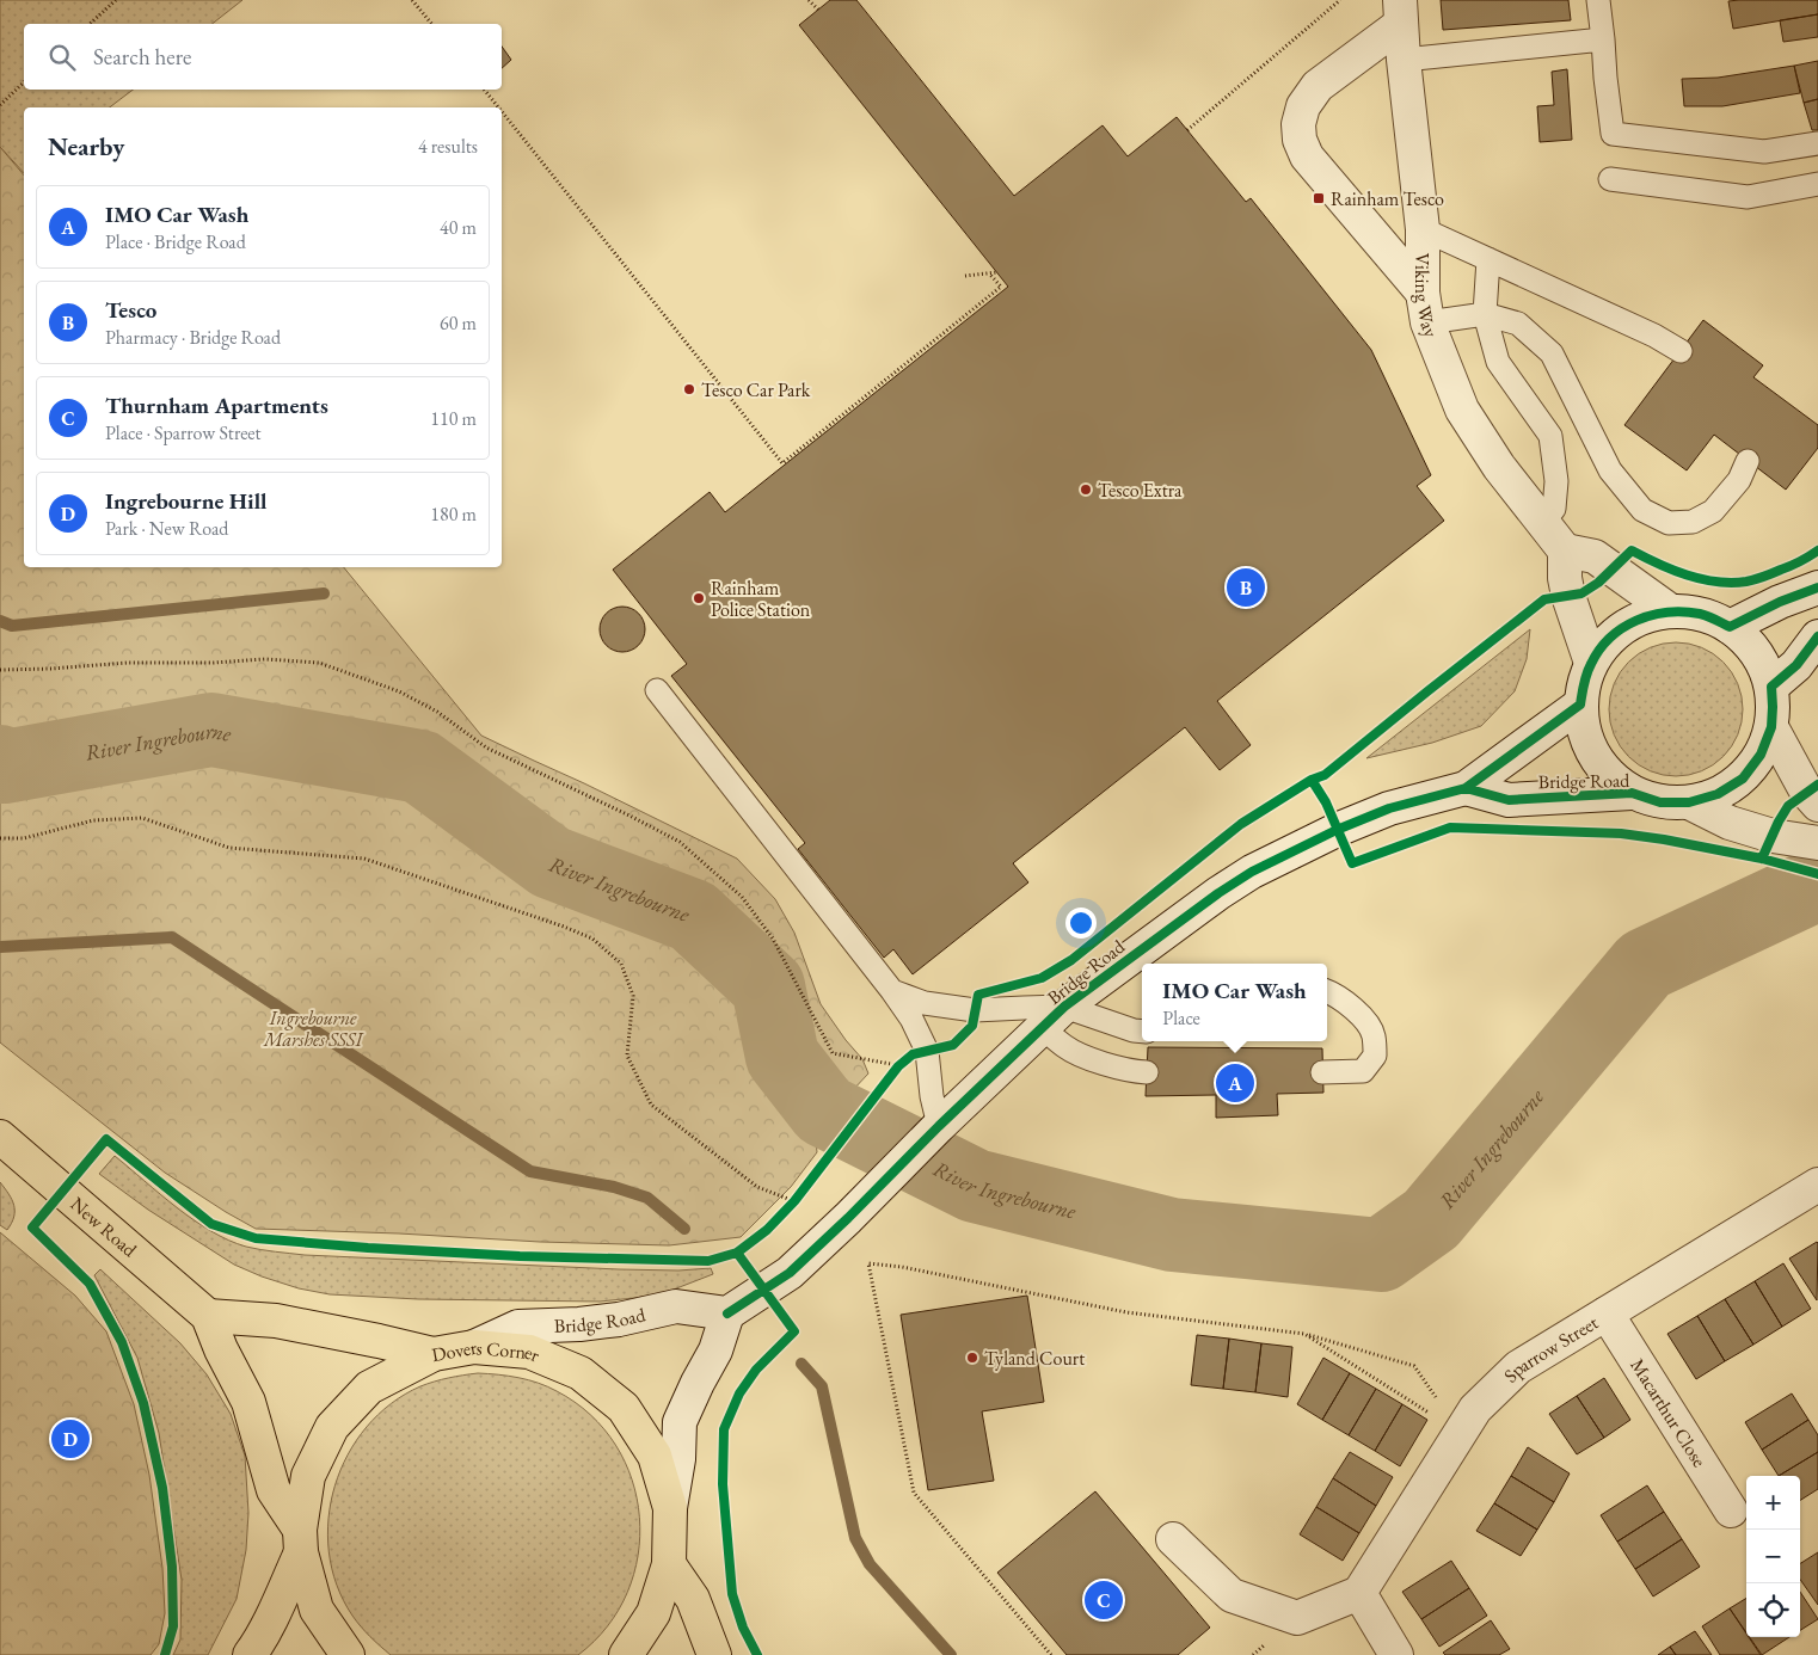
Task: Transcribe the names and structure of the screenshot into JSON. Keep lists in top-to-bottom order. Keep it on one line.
{"streets":{"main road":["New Road","Dovers Corner"],"street":["Viking Way","Bridge Road","Sparrow Street","Macarthur Close"]},"crossings":[["Bridge Road","Dovers Corner"],["New Road","Dovers Corner"],["Sparrow Street","Macarthur Close"]],"water":["River Ingrebourne"],"parks":["Ingrebourne Marshes SSSI"],"places":{"transit":["Rainham Tesco"],"other":["Tesco Car Park","Tesco Extra","Rainham Police Station","Tyland Court"]},"page":{"search":"Search here","heading":["Nearby","4 results"],"list":[{"mark":"A","name":"IMO Car Wash","note":"Place · Bridge Road","value":"40 m"},{"mark":"B","name":"Tesco","note":"Pharmacy · Bridge Road","value":"60 m"},{"mark":"C","name":"Thurnham Apartments","note":"Place · Sparrow Street","value":"110 m"},{"mark":"D","name":"Ingrebourne Hill","note":"Park · New Road","value":"180 m"}],"pins":["B","A","D","C"],"popup":["IMO Car Wash","Place"],"map_buttons":["+","−"]}}
